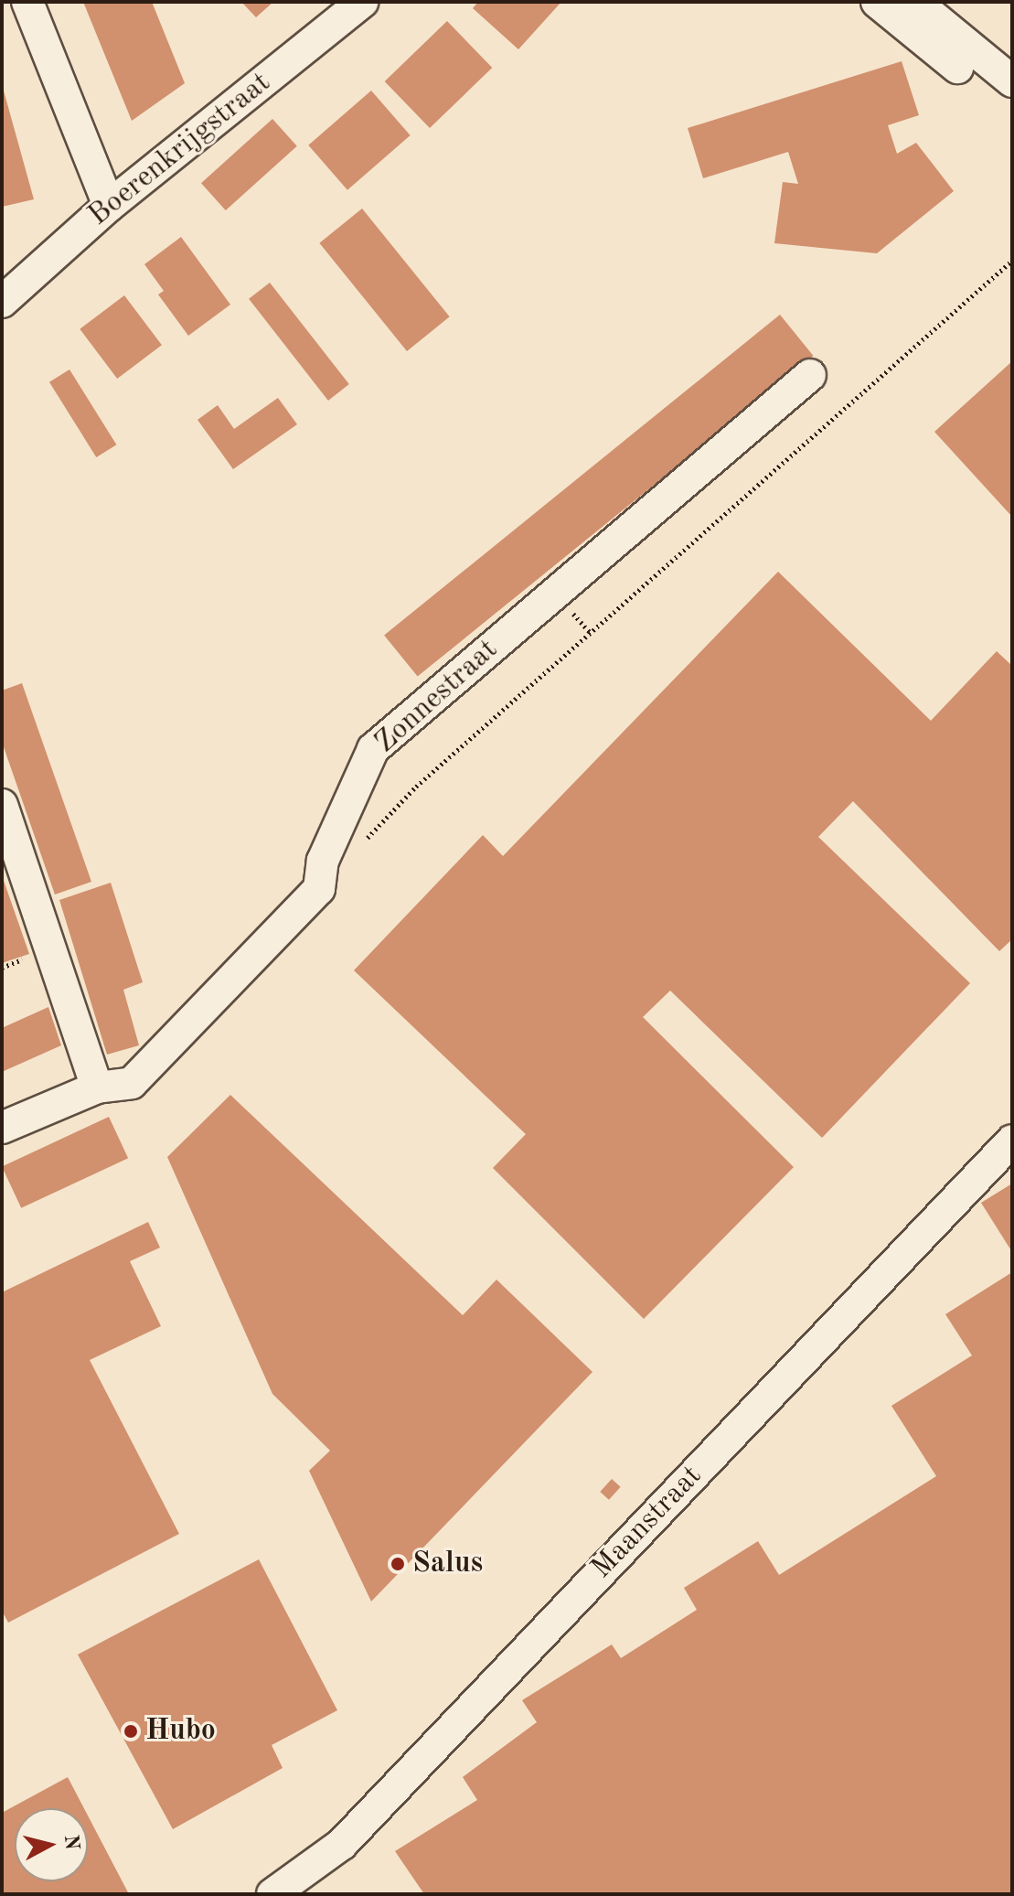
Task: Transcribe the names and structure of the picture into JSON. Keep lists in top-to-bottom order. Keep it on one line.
{"streets":{"street":["Boerenkrijgstraat","Zonnestraat","Maanstraat"]},"places":["Salus","Hubo"],"north":"right"}
